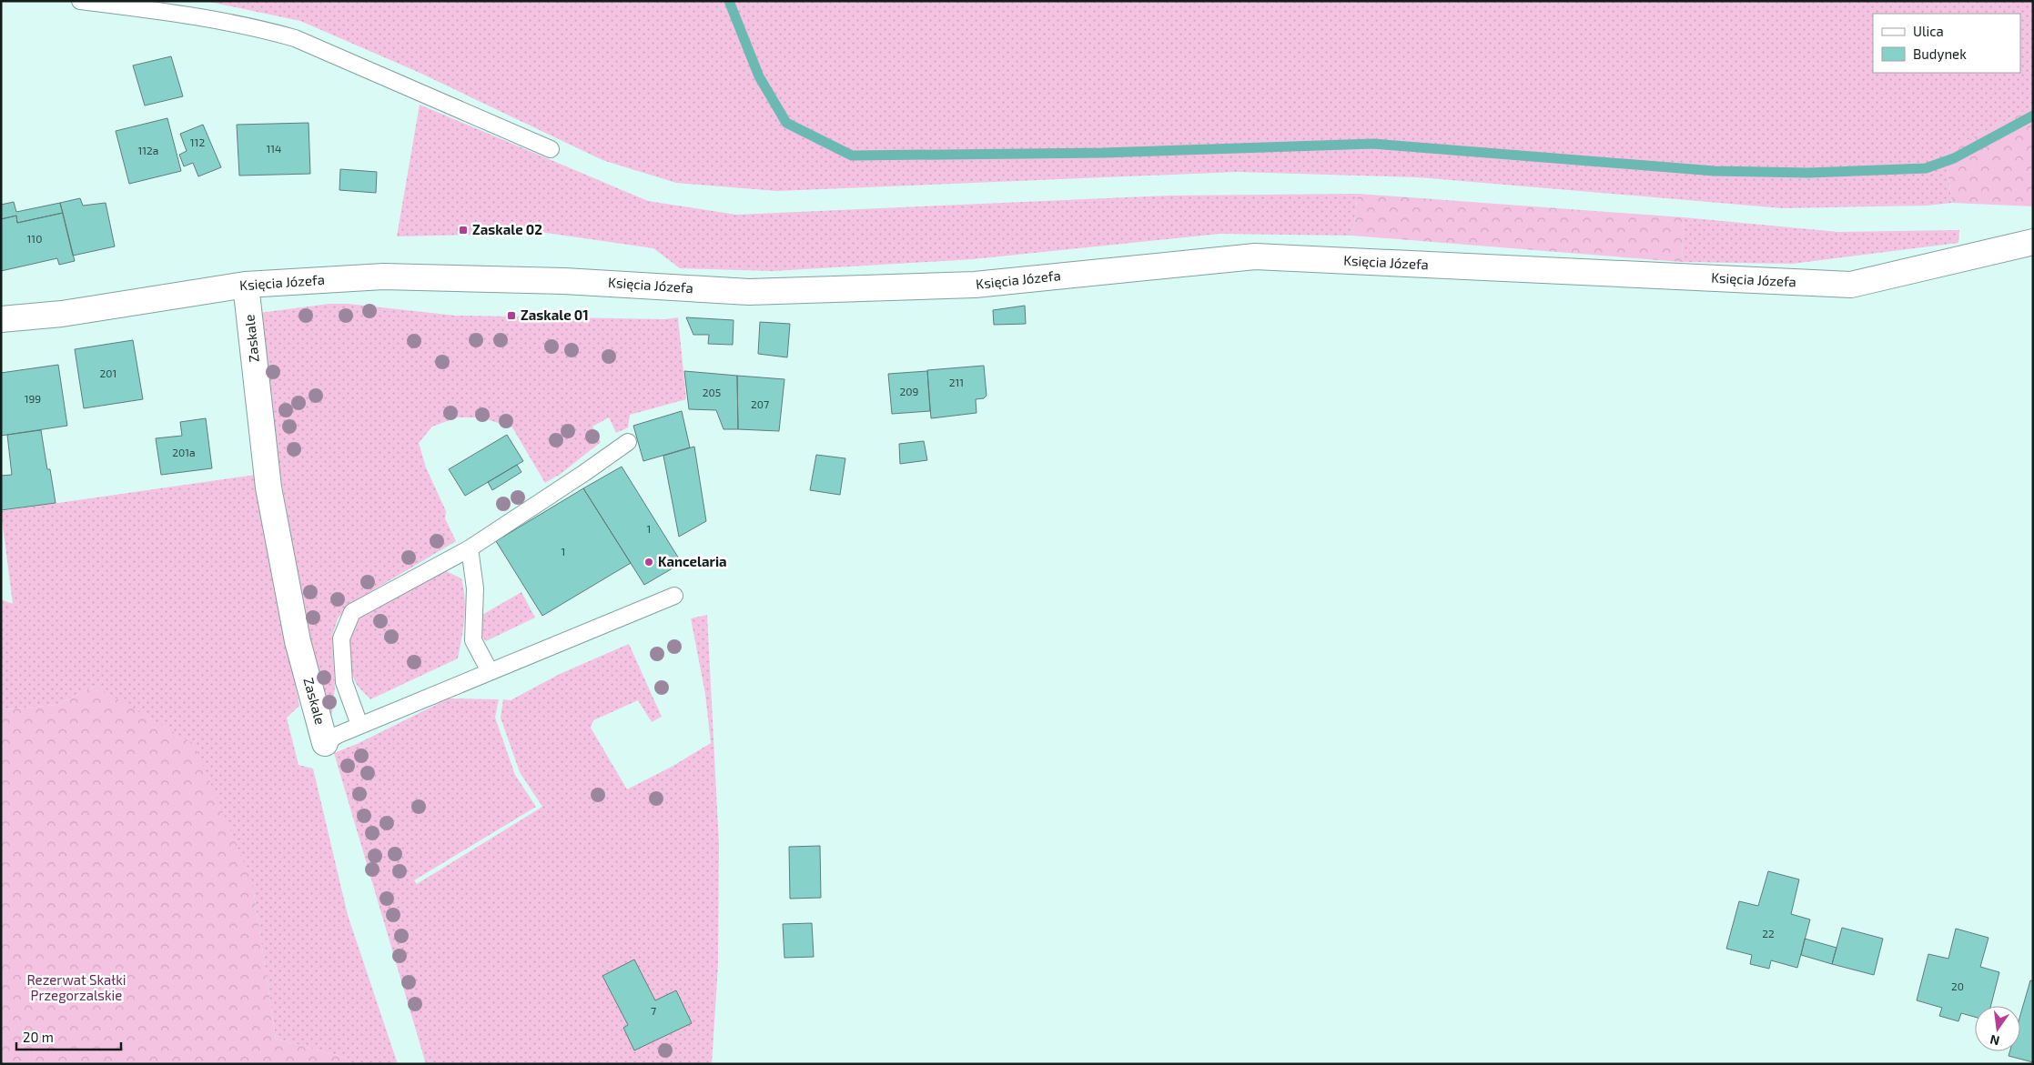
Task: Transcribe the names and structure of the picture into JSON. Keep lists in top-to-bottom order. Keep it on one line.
{"streets":{"street":["Księcia Józefa","Zaskale"]},"crossings":[["Księcia Józefa","Zaskale"]],"parks":["Rezerwat Skałki Przegorzalskie"],"places":{"transit":["Zaskale 02","Zaskale 01"],"other":["Kancelaria"]},"house_numbers":["112","114","112a","110","201","211","209","205","199","207","201a","1","1","22","20","7"],"legend":["Ulica","Budynek"],"scale_bar":"20 m","north":"bottom"}
